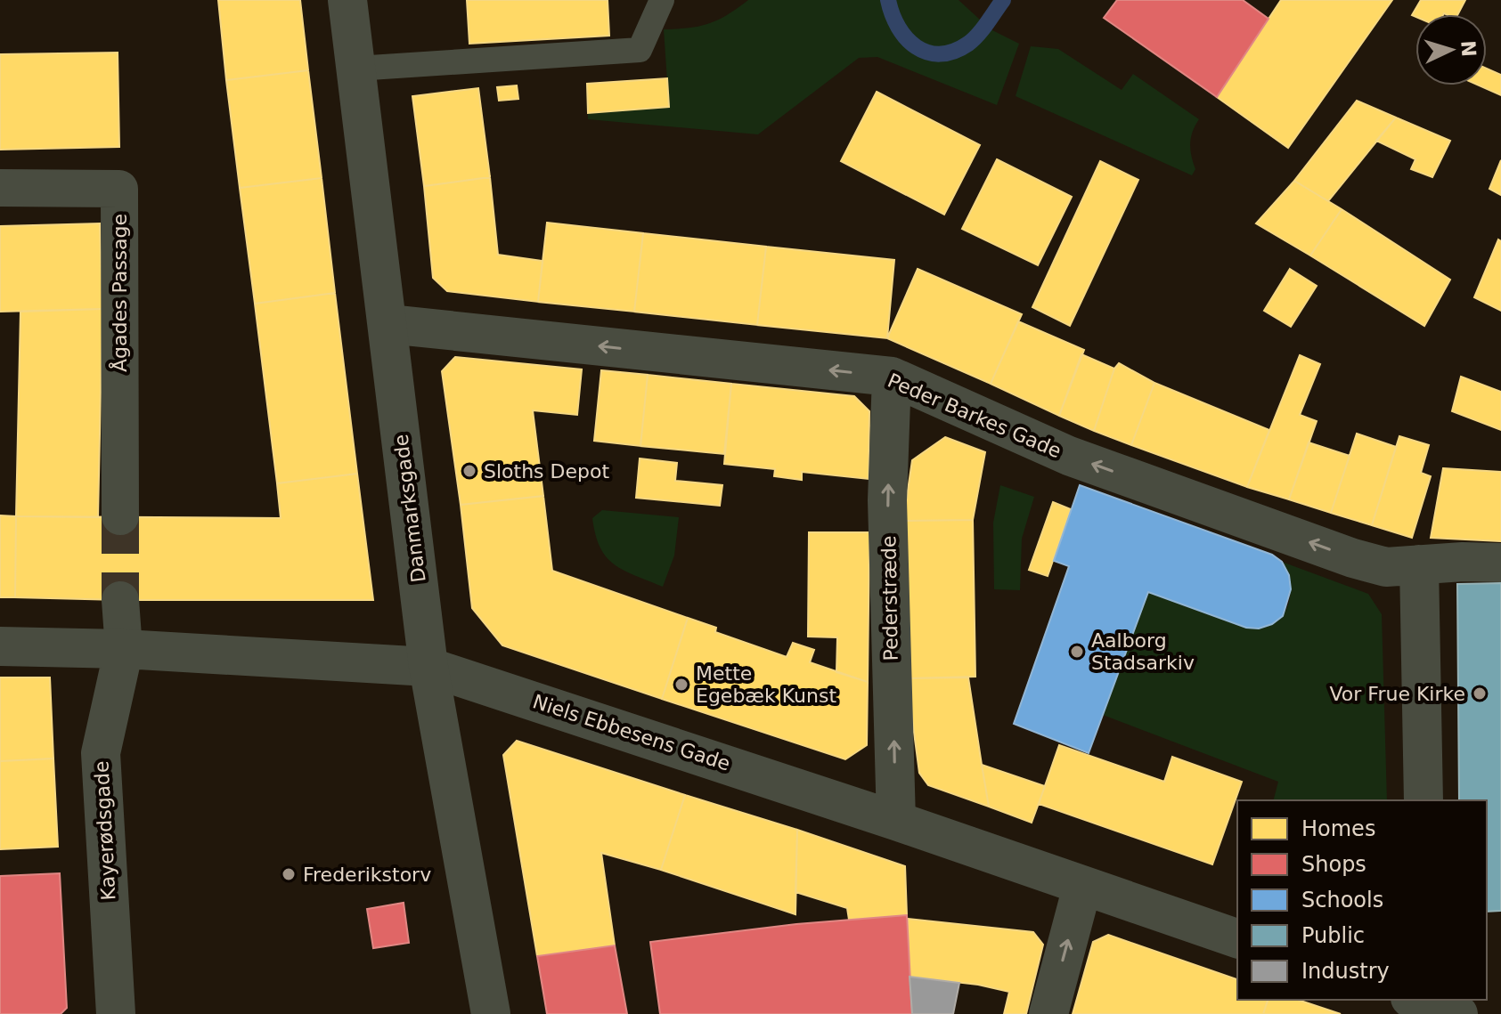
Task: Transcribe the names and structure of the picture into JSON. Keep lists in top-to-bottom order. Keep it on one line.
{"streets":{"street":["Ågades Passage","Peder Barkes Gade","Danmarksgade","Pederstræde","Niels Ebbesens Gade","Kayerødsgade"]},"crossings":[["Peder Barkes Gade","Danmarksgade"],["Peder Barkes Gade","Pederstræde"],["Danmarksgade","Niels Ebbesens Gade"],["Pederstræde","Niels Ebbesens Gade"],["Niels Ebbesens Gade","Kayerødsgade"]],"one_way":["Peder Barkes Gade","Pederstræde"],"places":["Sloths Depot","Aalborg Stadsarkiv","Mette Egebæk Kunst","Vor Frue Kirke","Frederikstorv"],"legend":["Homes","Shops","Schools","Public","Industry"],"north":"right"}
